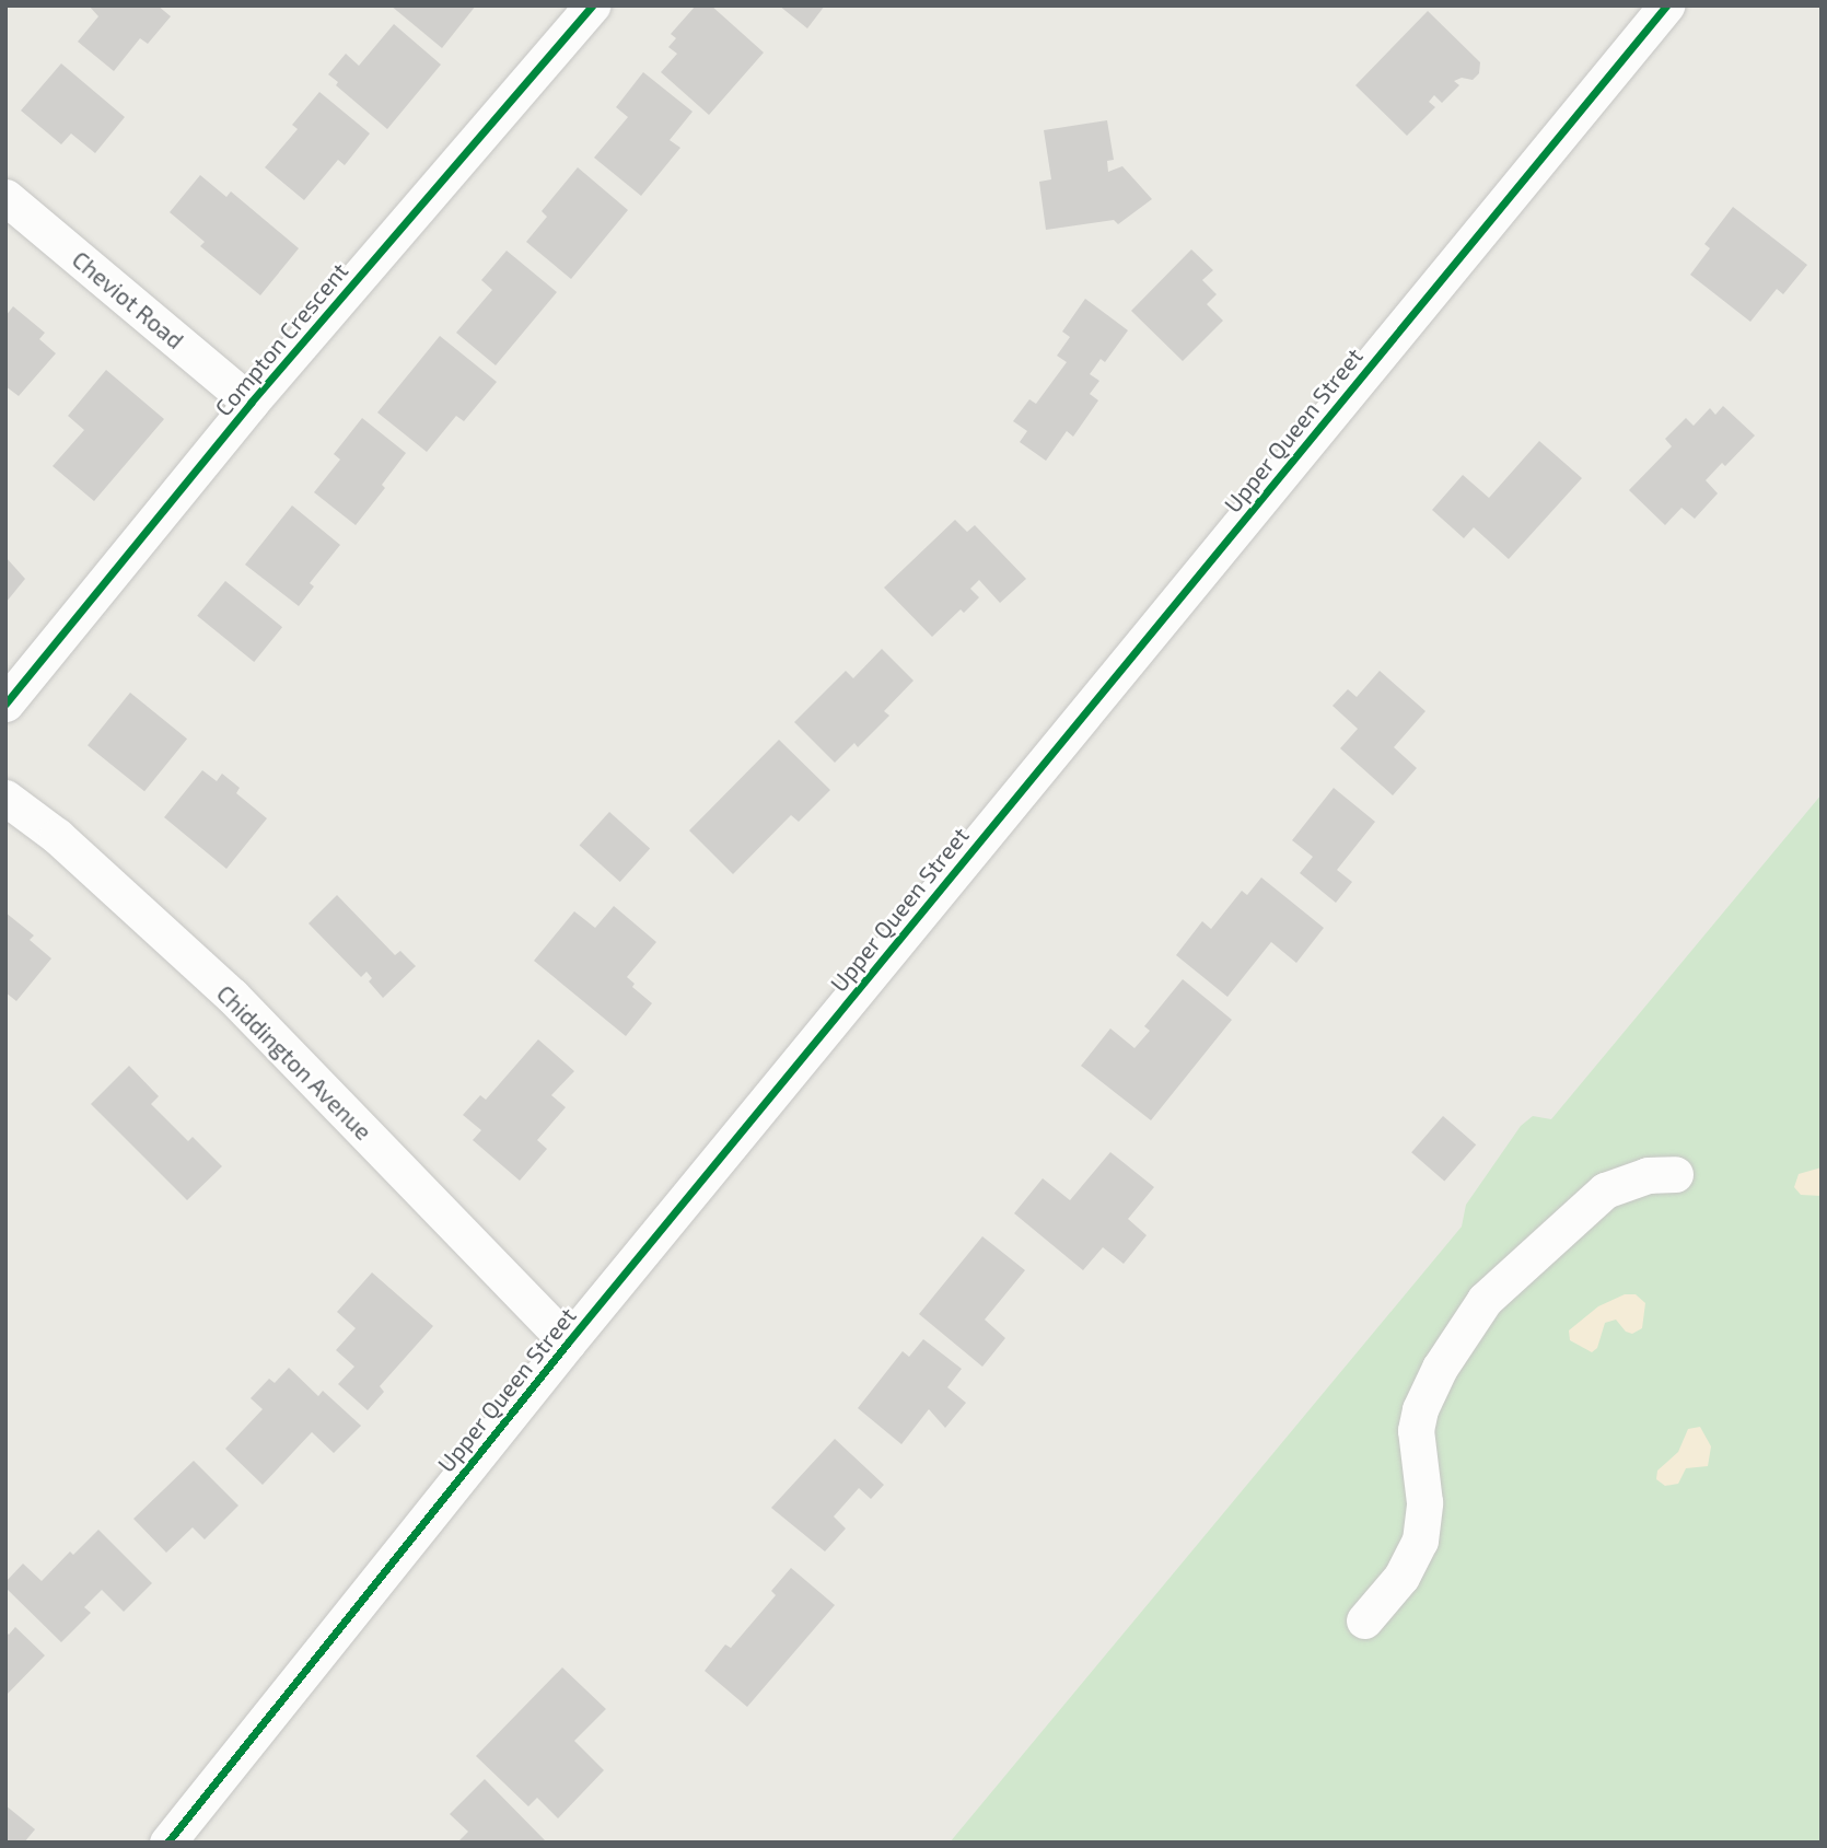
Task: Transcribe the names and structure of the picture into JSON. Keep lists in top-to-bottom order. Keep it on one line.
{"streets":{"street":["Cheviot Road","Compton Crescent","Upper Queen Street","Chiddington Avenue"]},"crossings":[["Cheviot Road","Compton Crescent"],["Upper Queen Street","Chiddington Avenue"]]}
